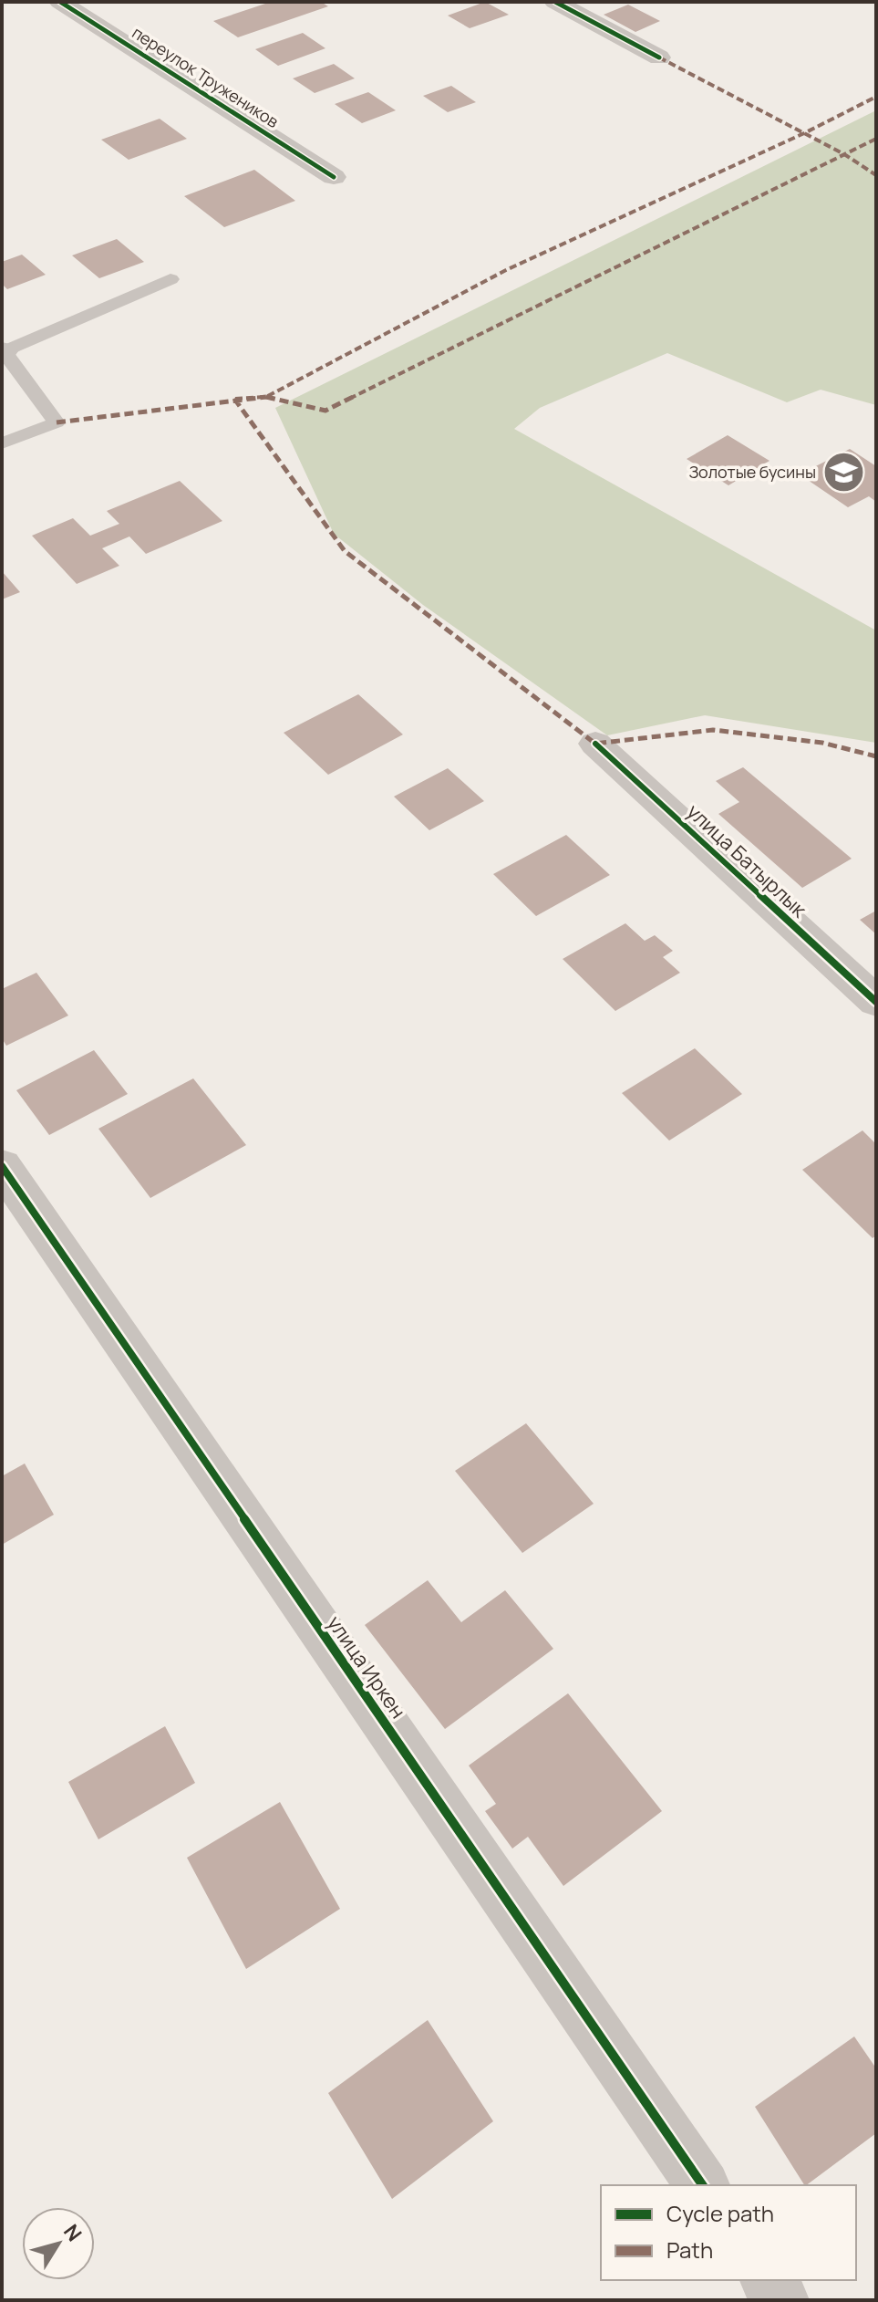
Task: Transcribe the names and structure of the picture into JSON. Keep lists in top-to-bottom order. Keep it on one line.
{"streets":{"street":["переулок Тружеников","улица Батырлык","улица Иркен"]},"places":{"school or university":["Золотые бусины"]},"legend":["Cycle path","Path"],"north":"top right"}
